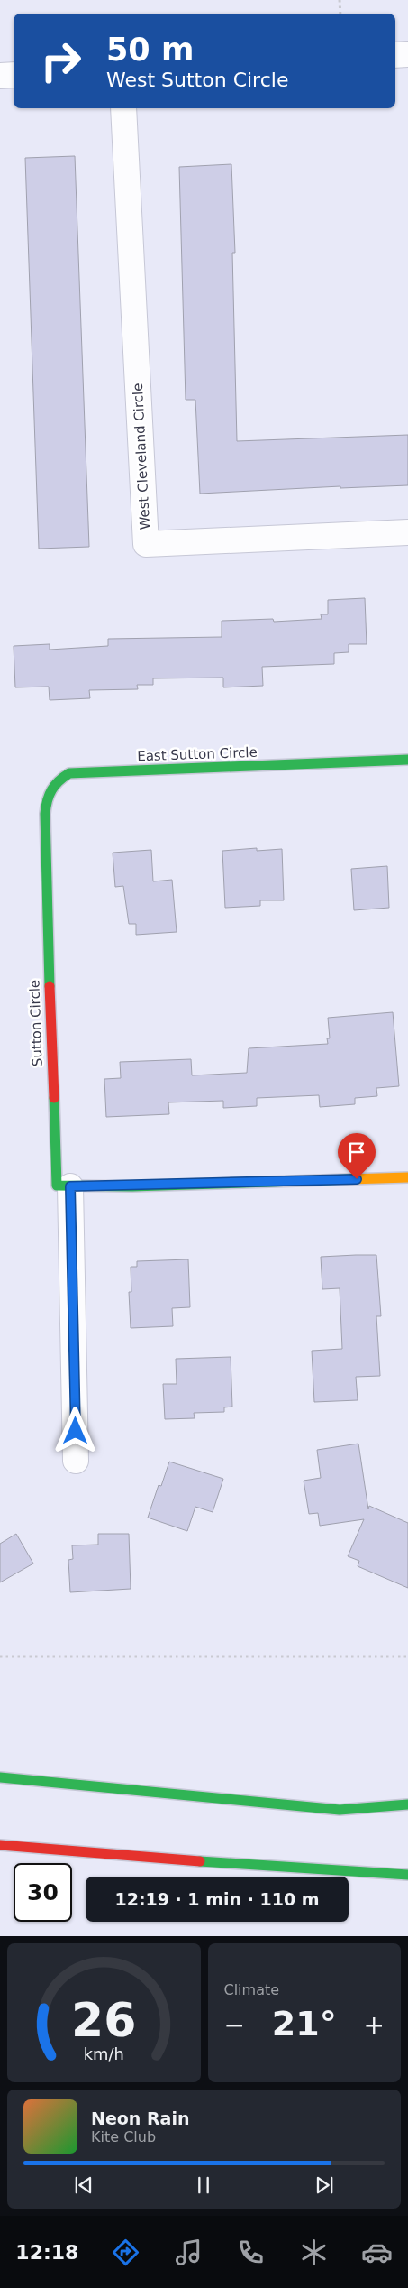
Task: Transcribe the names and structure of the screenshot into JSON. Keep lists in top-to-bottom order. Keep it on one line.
{"streets":{"street":["West Cleveland Circle","East Sutton Circle","Sutton Circle"]},"crossings":[["East Sutton Circle","Sutton Circle"]],"page":{"turn":["50 m","West Sutton Circle"],"limit":"30","trip":"12:19 · 1 min · 110 m","tile":"Climate","heat":["−","21°","+"],"song":["Neon Rain","Kite Club"],"tabs":"12:18","gauge":["26","km/h"]}}
